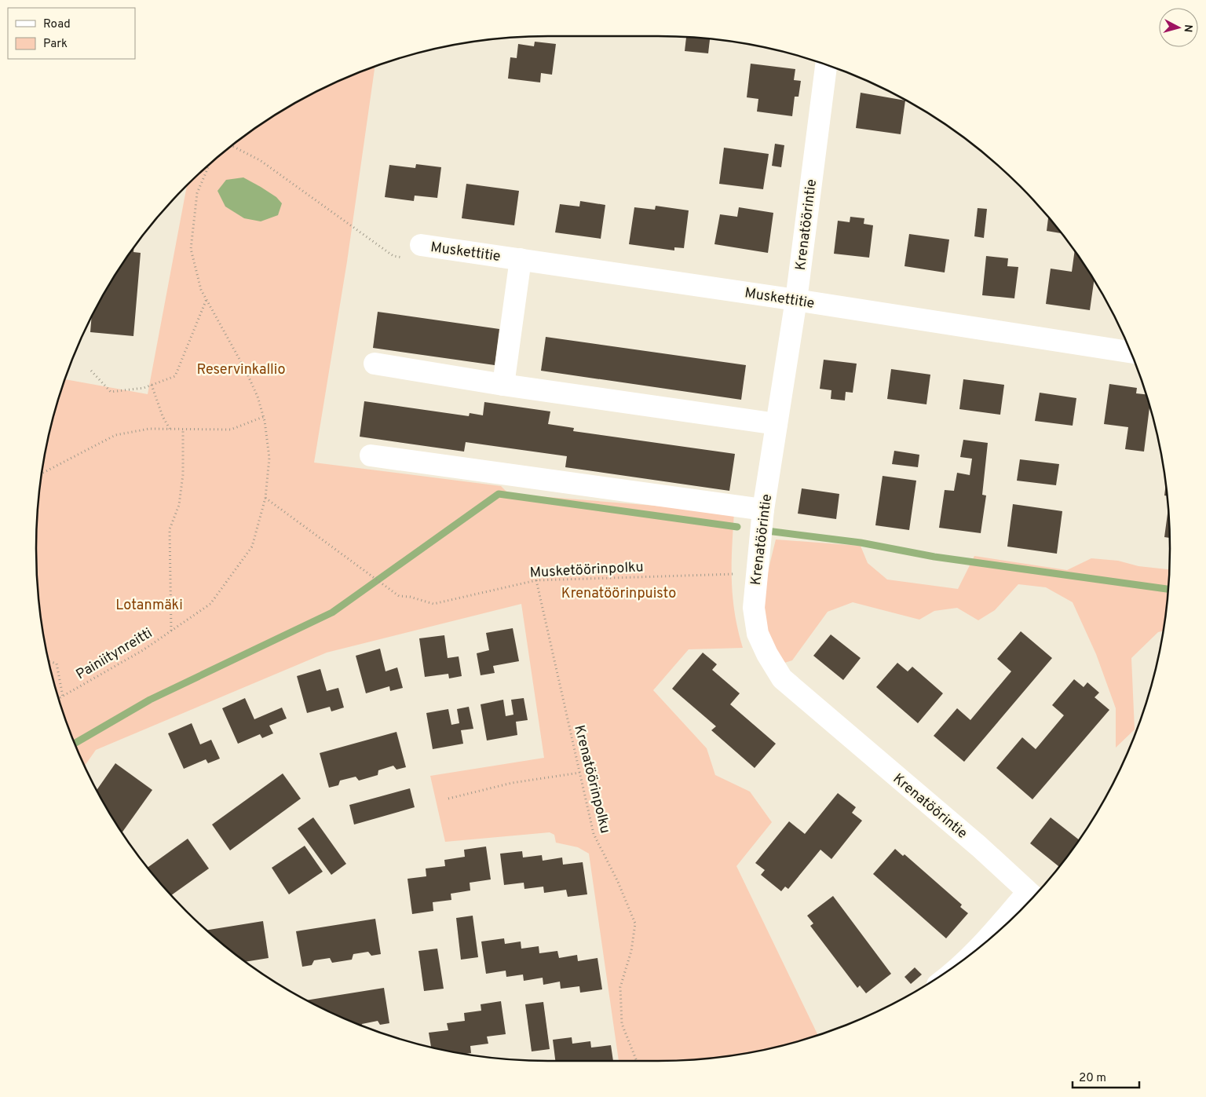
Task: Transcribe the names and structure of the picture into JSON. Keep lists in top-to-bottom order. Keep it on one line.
{"streets":{"street":["Krenatöörintie","Muskettitie"],"path":["Musketöörinpolku","Painiitynreitti","Krenatöörinpolku"]},"crossings":[["Krenatöörintie","Muskettitie"],["Krenatöörintie","Musketöörinpolku"],["Musketöörinpolku","Painiitynreitti"],["Musketöörinpolku","Krenatöörinpolku"]],"parks":["Reservinkallio","Krenatöörinpuisto","Lotanmäki"],"legend":["Road","Park"],"scale_bar":"20 m","north":"right"}
